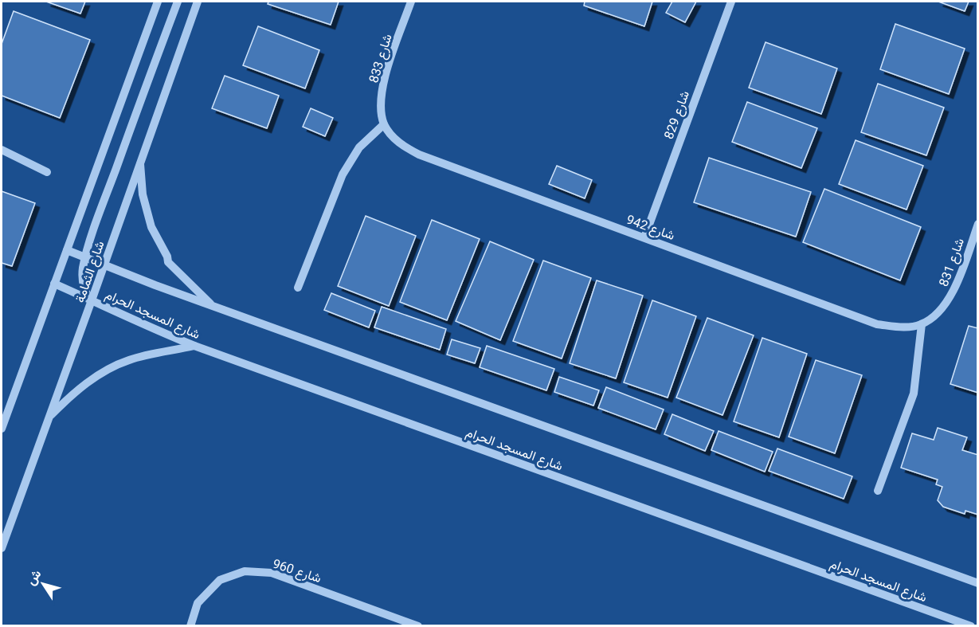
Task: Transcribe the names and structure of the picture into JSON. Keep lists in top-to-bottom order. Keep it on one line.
{"streets":{"street":["شارع 833","شارع 829","شارع 942","شارع 831","شارع الثمامة","شارع المسجد الحرام","شارع 960"]},"crossings":[["شارع 833","شارع 942"],["شارع 829","شارع 942"],["شارع 942","شارع 831"],["شارع الثمامة","شارع المسجد الحرام"]],"north":"top left"}
